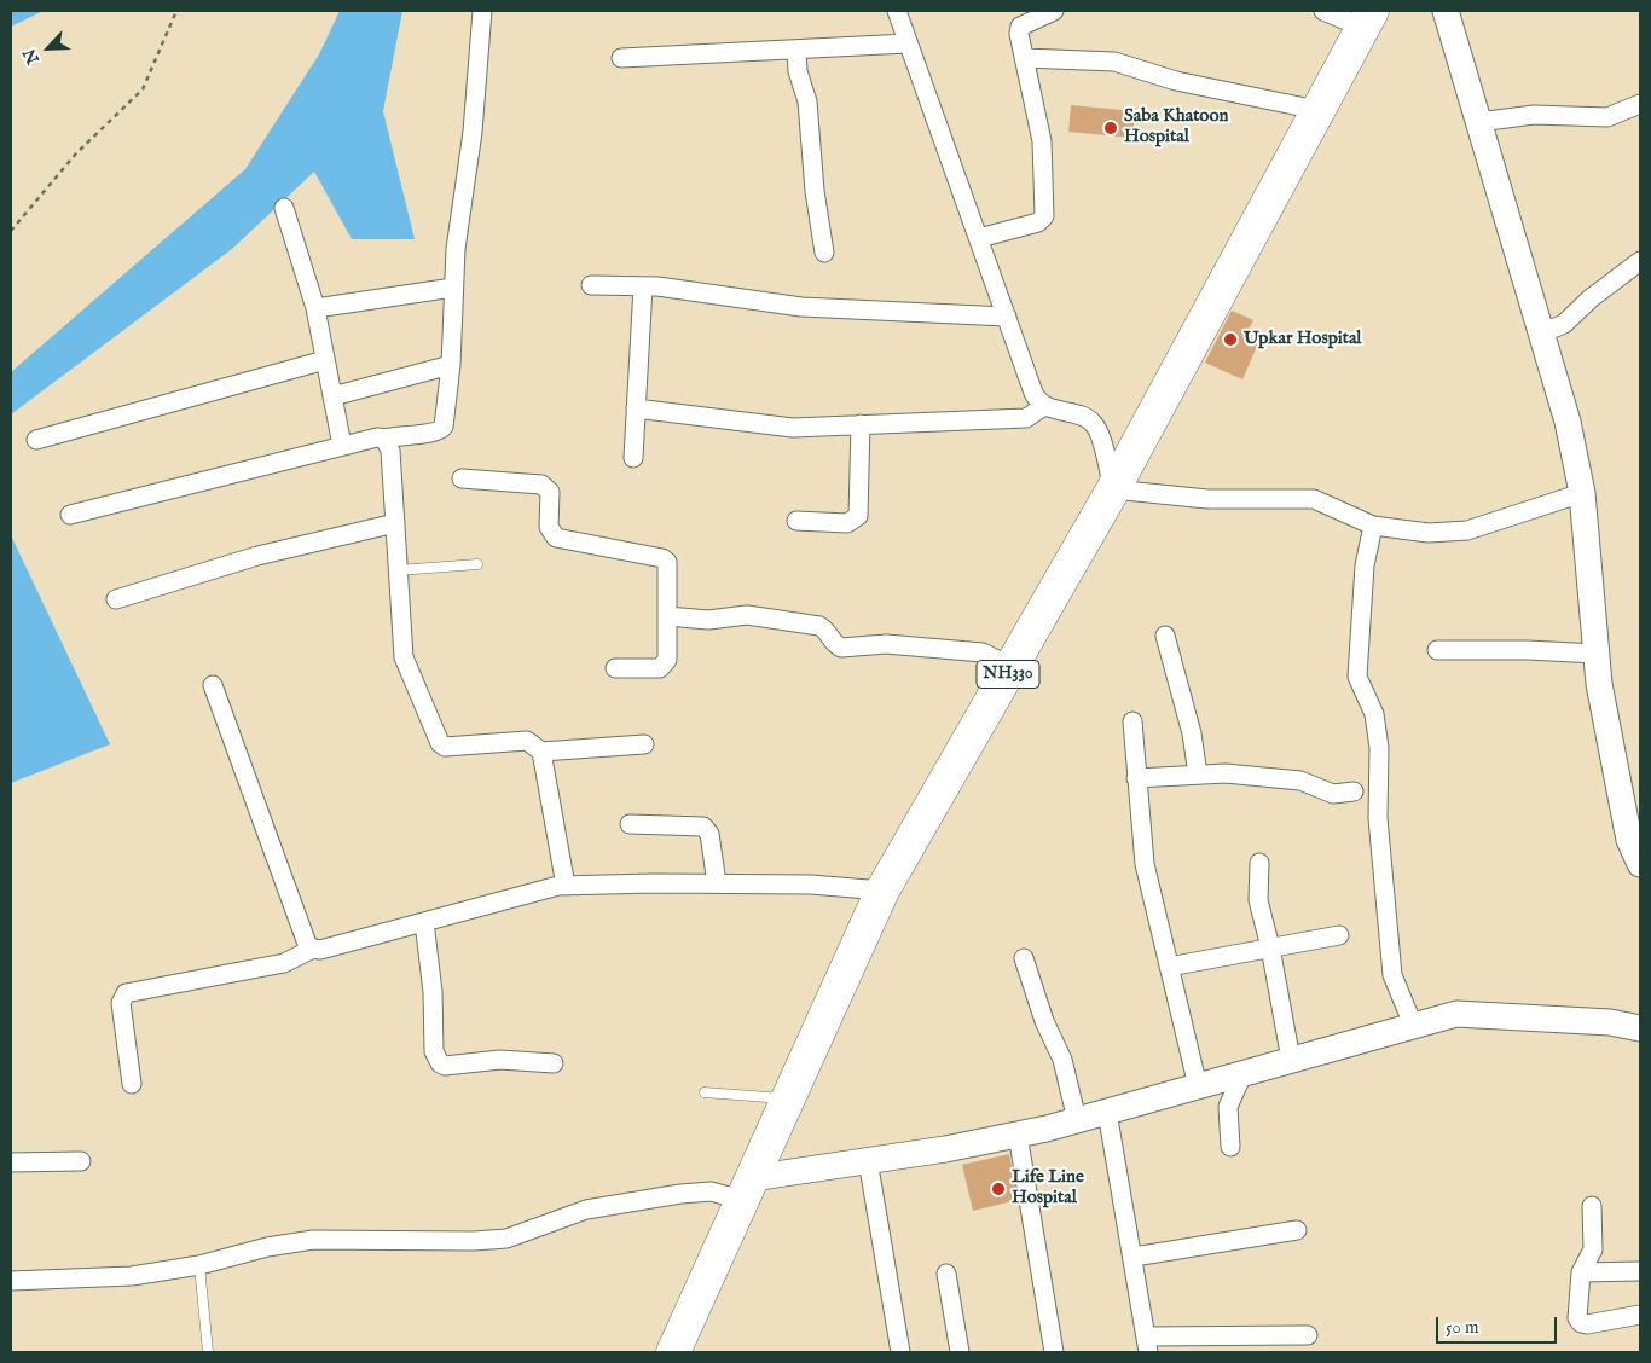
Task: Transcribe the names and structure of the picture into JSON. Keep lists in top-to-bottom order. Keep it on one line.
{"streets":{"highway":["NH330"]},"places":["Saba Khatoon Hospital","Upkar Hospital","Life Line Hospital"],"scale_bar":"50 m","north":"bottom left"}
